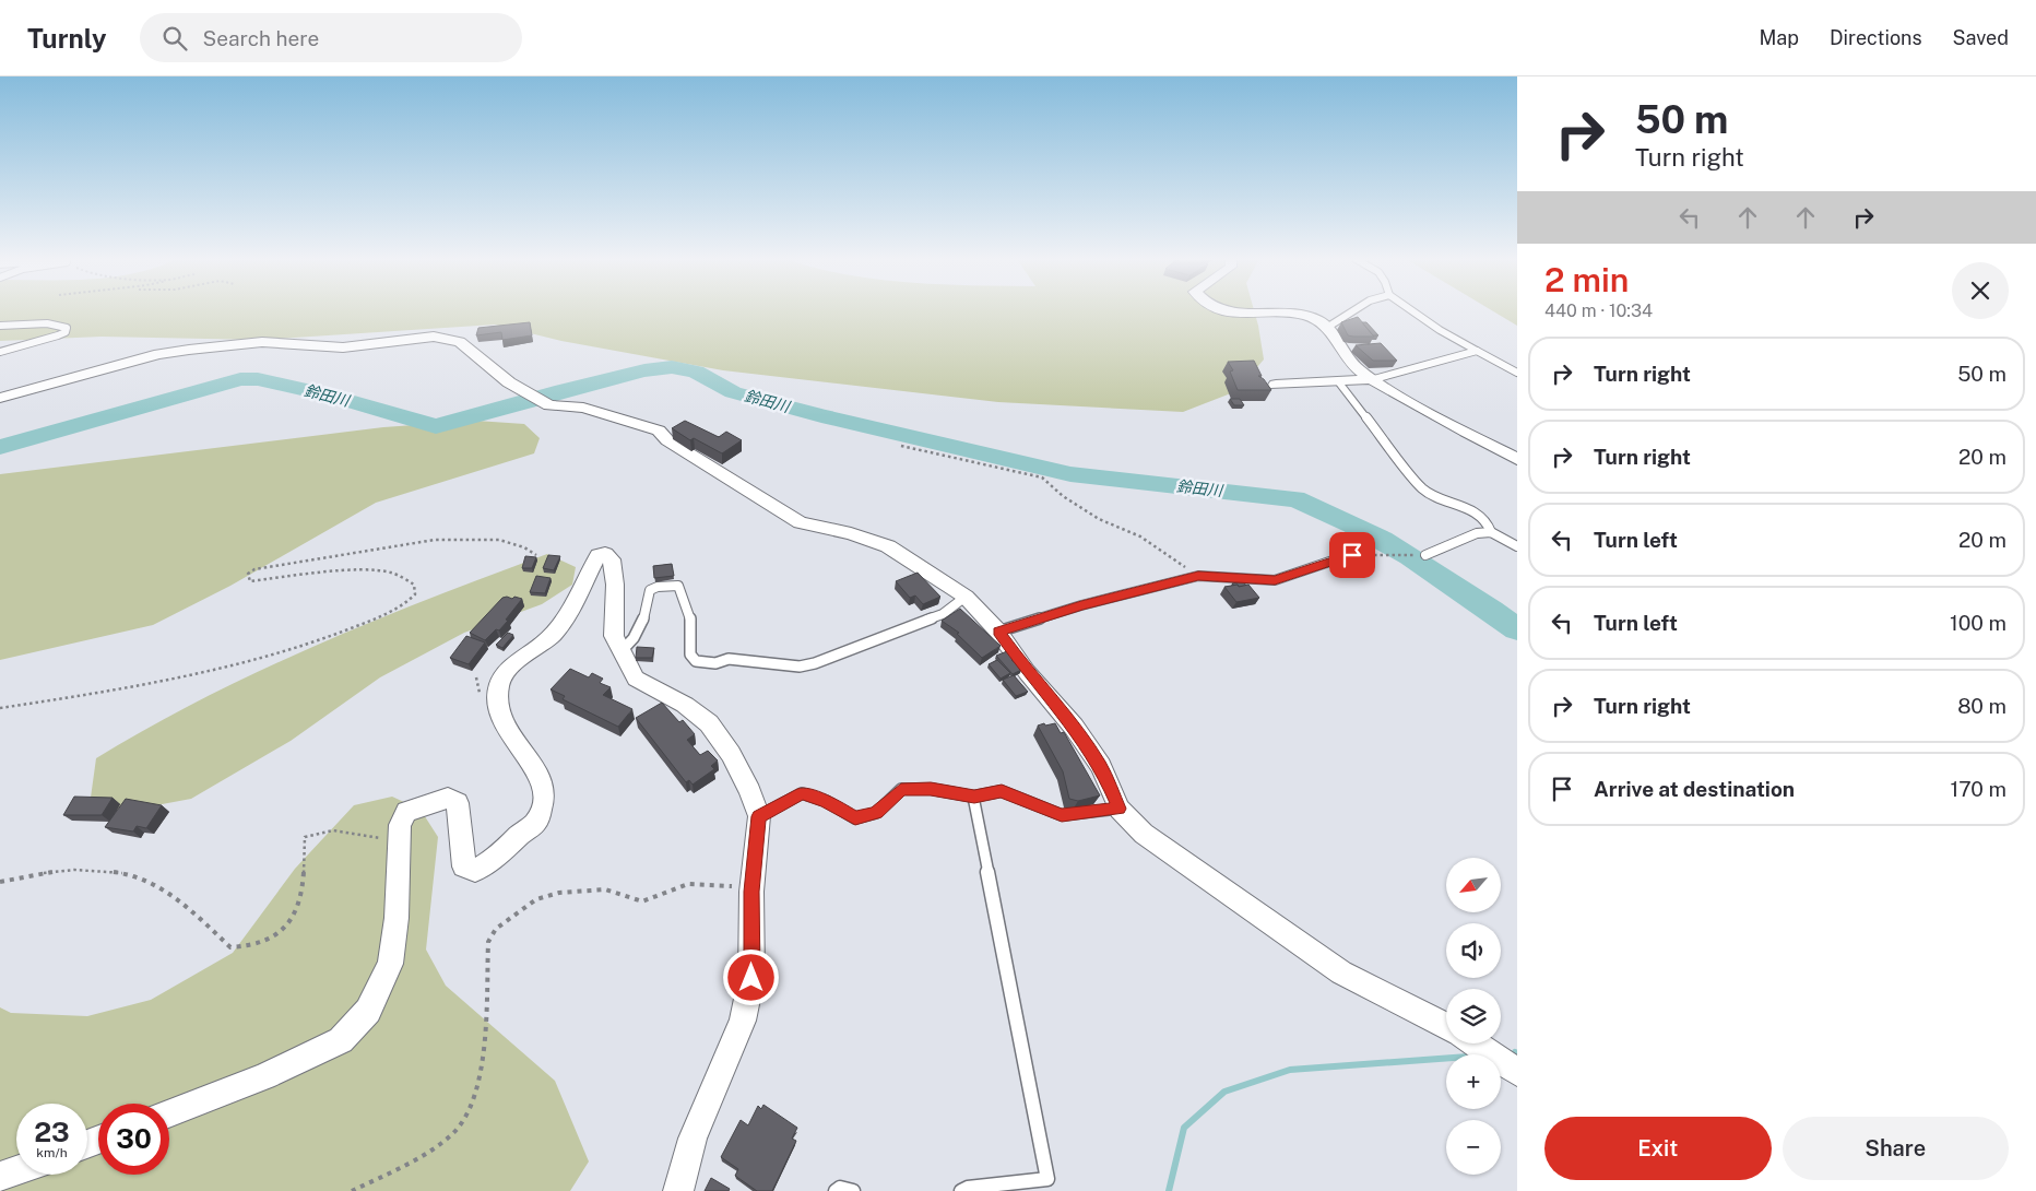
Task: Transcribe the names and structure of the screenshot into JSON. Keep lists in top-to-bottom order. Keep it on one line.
{"water":["鈴田川"],"north":"bottom left","page":{"header":"Turnly","search":"Search here","nav":["Map","Directions","Saved"],"turn":["50 m","Turn right"],"heading":["2 min","440 m · 10:34"],"list":[{"name":"Turn right","value":"50 m"},{"name":"Turn right","value":"20 m"},{"name":"Turn left","value":"20 m"},{"name":"Turn left","value":"100 m"},{"name":"Turn right","value":"80 m"},{"name":"Arrive at destination","value":"170 m"}],"map_buttons":["+","−"],"speed":"23 km/h","limit":"30","buttons":["Exit","Share"]}}
